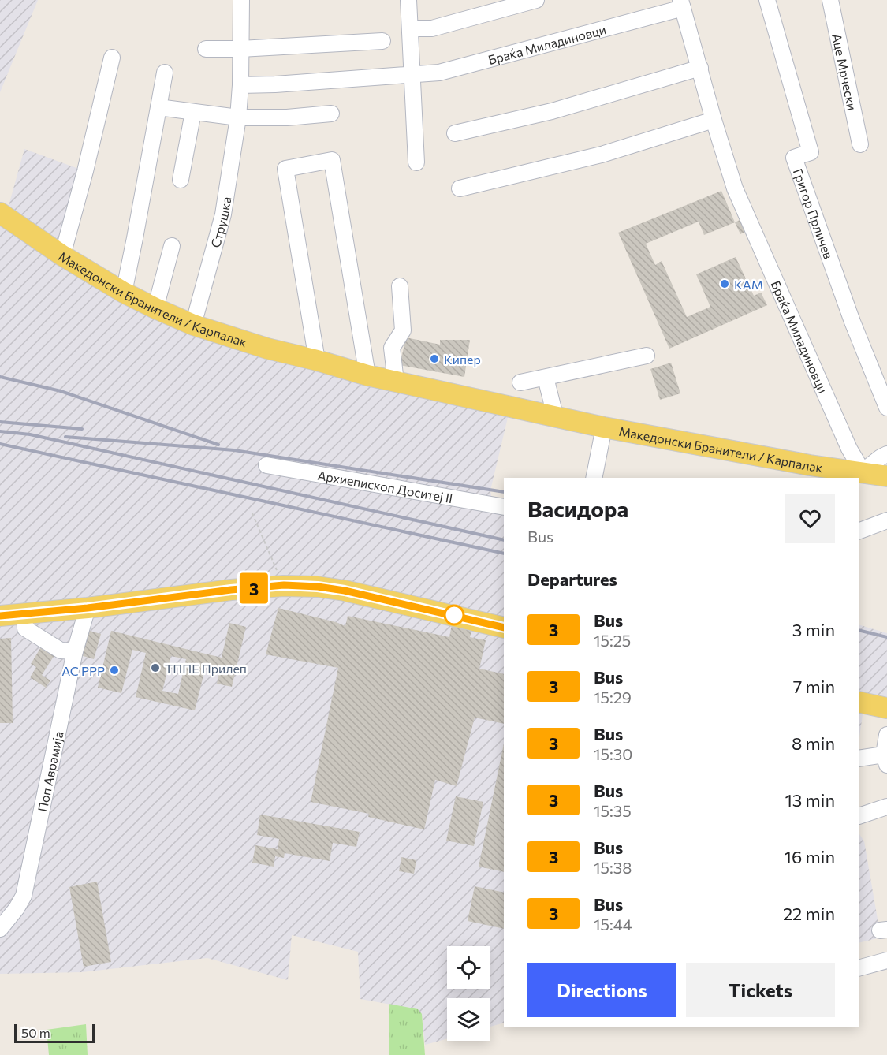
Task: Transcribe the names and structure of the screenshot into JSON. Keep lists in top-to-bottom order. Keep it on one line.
{"streets":{"main road":["Македонски Бранители / Карпалак"],"street":["Браќа Миладиновци","Аце Мрчески","Григор Прличев","Струшка","Архиепископ Доситеј II","Поп Аврамија"]},"crossings":[["Браќа Миладиновци","Македонски Бранители / Карпалак"],["Струшка","Македонски Бранители / Карпалак"]],"places":["КАМ","Кипер","ТППЕ Прилеп","АС РРР"],"lines":["bus line 3"],"scale_bar":"50 m","page":{"on_map":"3","heading":[["Васидора","Bus"],"Departures"],"list":[{"mark":"3","name":"Bus","note":"15:25","value":"3 min"},{"mark":"3","name":"Bus","note":"15:29","value":"7 min"},{"mark":"3","name":"Bus","note":"15:30","value":"8 min"},{"mark":"3","name":"Bus","note":"15:35","value":"13 min"},{"mark":"3","name":"Bus","note":"15:38","value":"16 min"},{"mark":"3","name":"Bus","note":"15:44","value":"22 min"}],"buttons":["Directions","Tickets"],"scale":"50 m"}}
